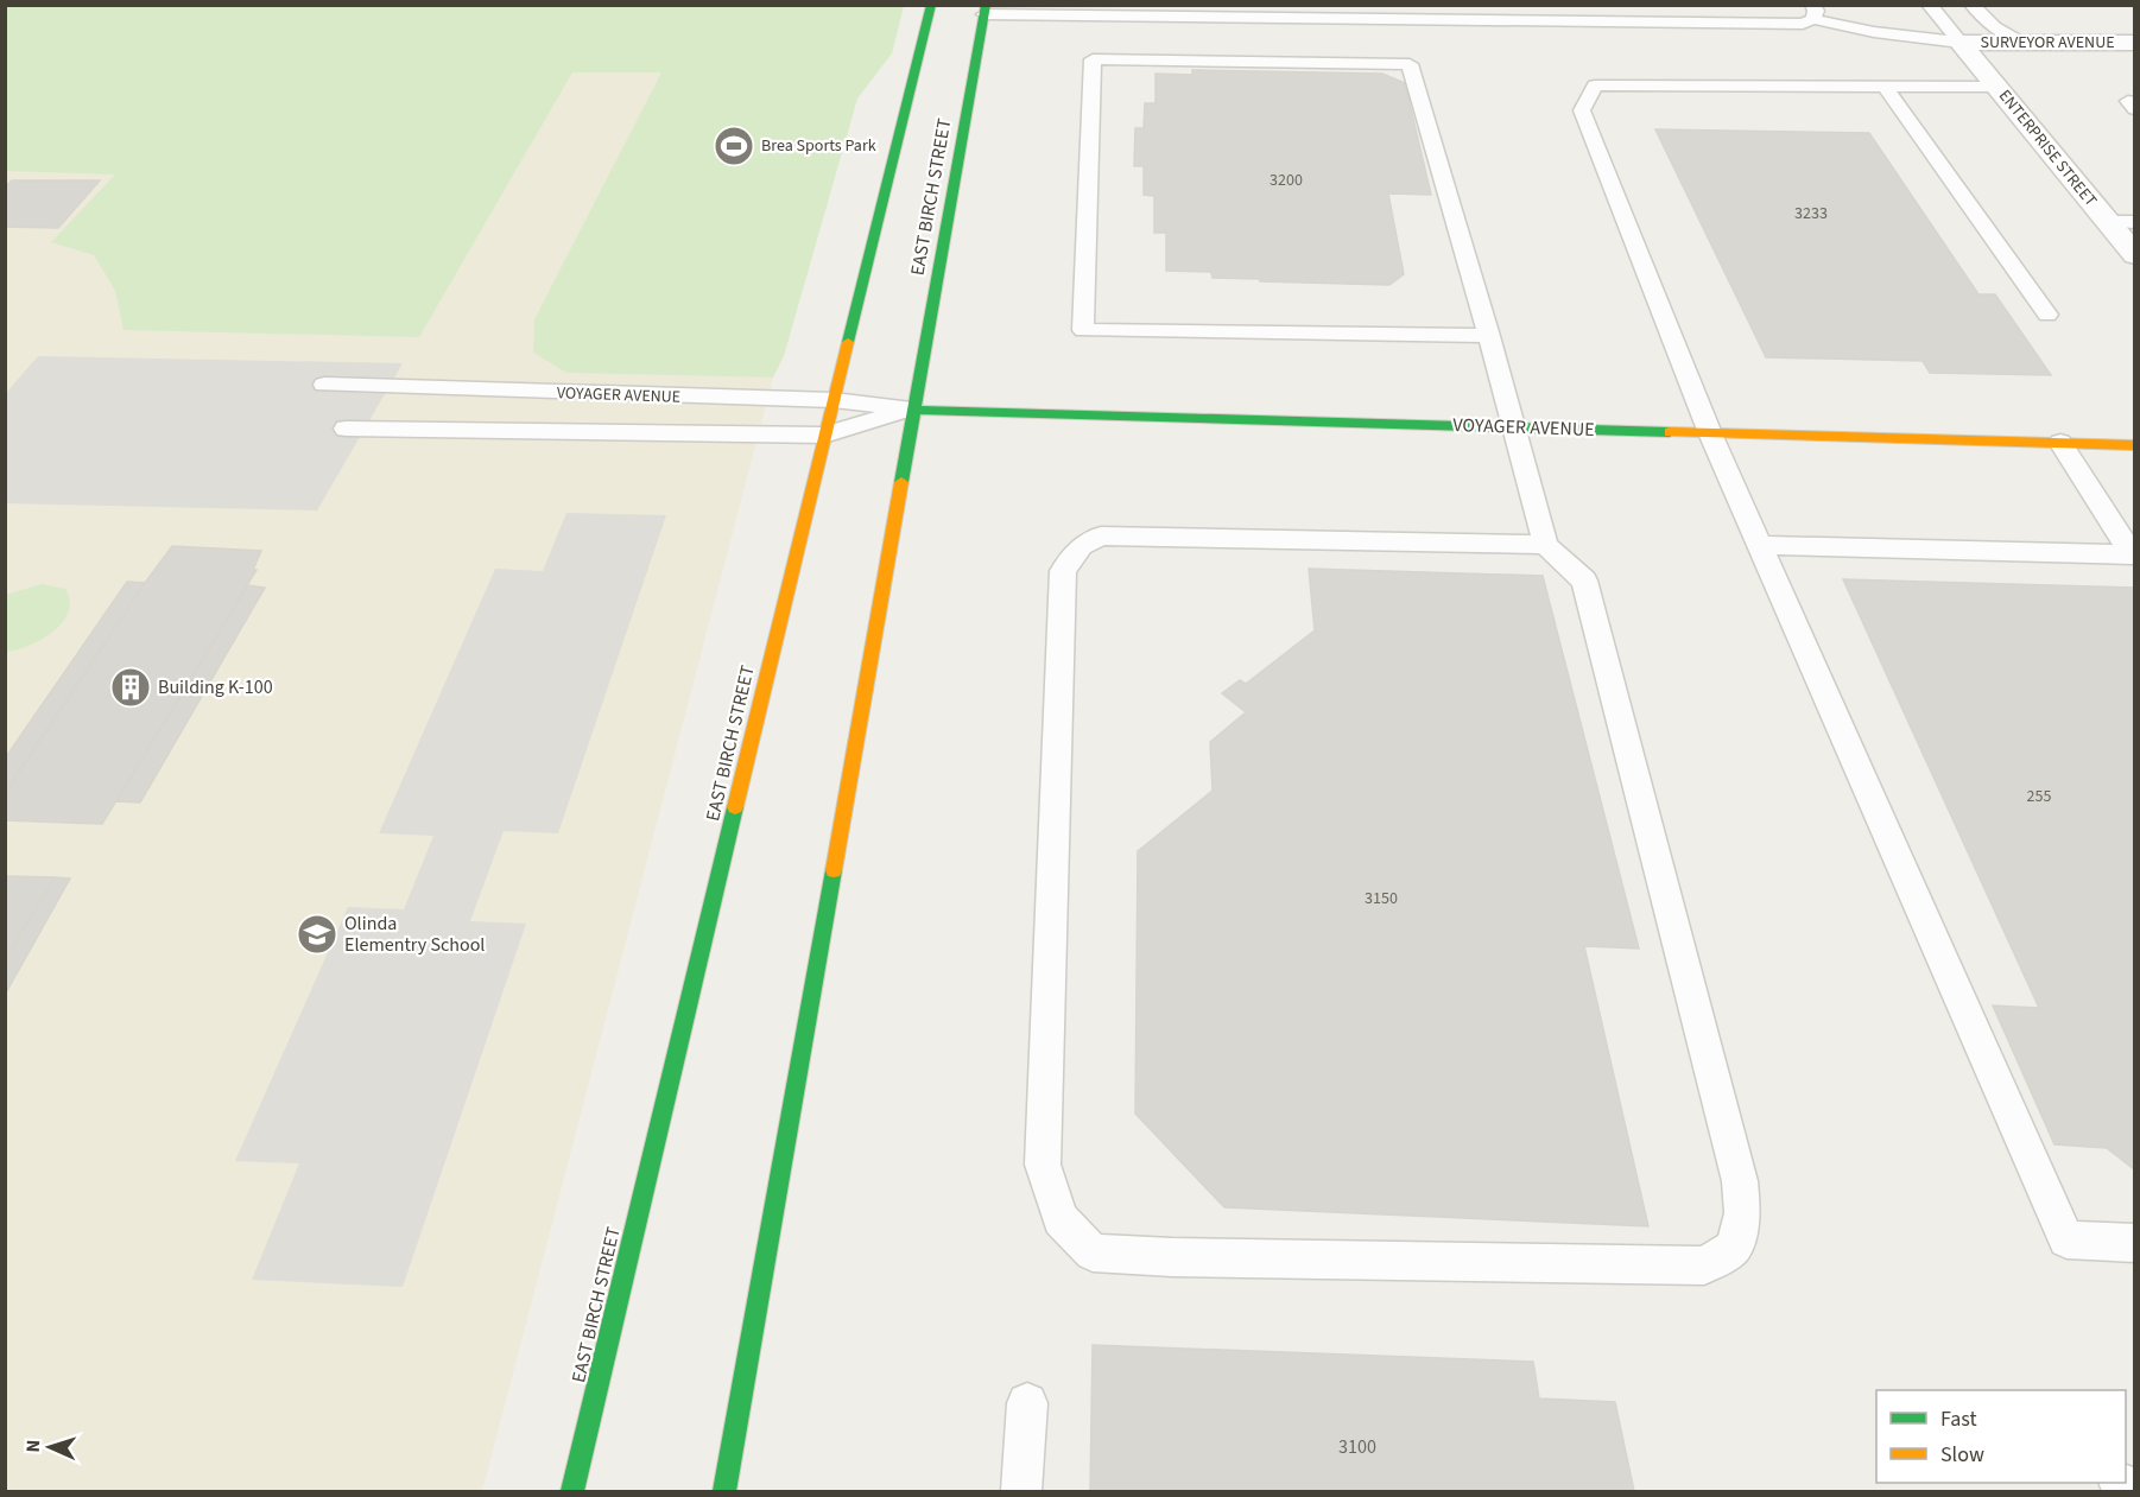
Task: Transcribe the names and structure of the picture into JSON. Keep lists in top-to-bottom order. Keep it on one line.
{"streets":{"street":["SURVEYOR AVENUE","ENTERPRISE STREET","EAST BIRCH STREET","VOYAGER AVENUE"]},"crossings":[["SURVEYOR AVENUE","ENTERPRISE STREET"],["EAST BIRCH STREET","VOYAGER AVENUE"]],"places":{"sports":["Brea Sports Park"],"building":["Building K-100"],"school or university":["Olinda Elementry School"]},"house_numbers":["3200","3233","255","3150","3100"],"legend":["Fast","Slow"],"north":"left"}
